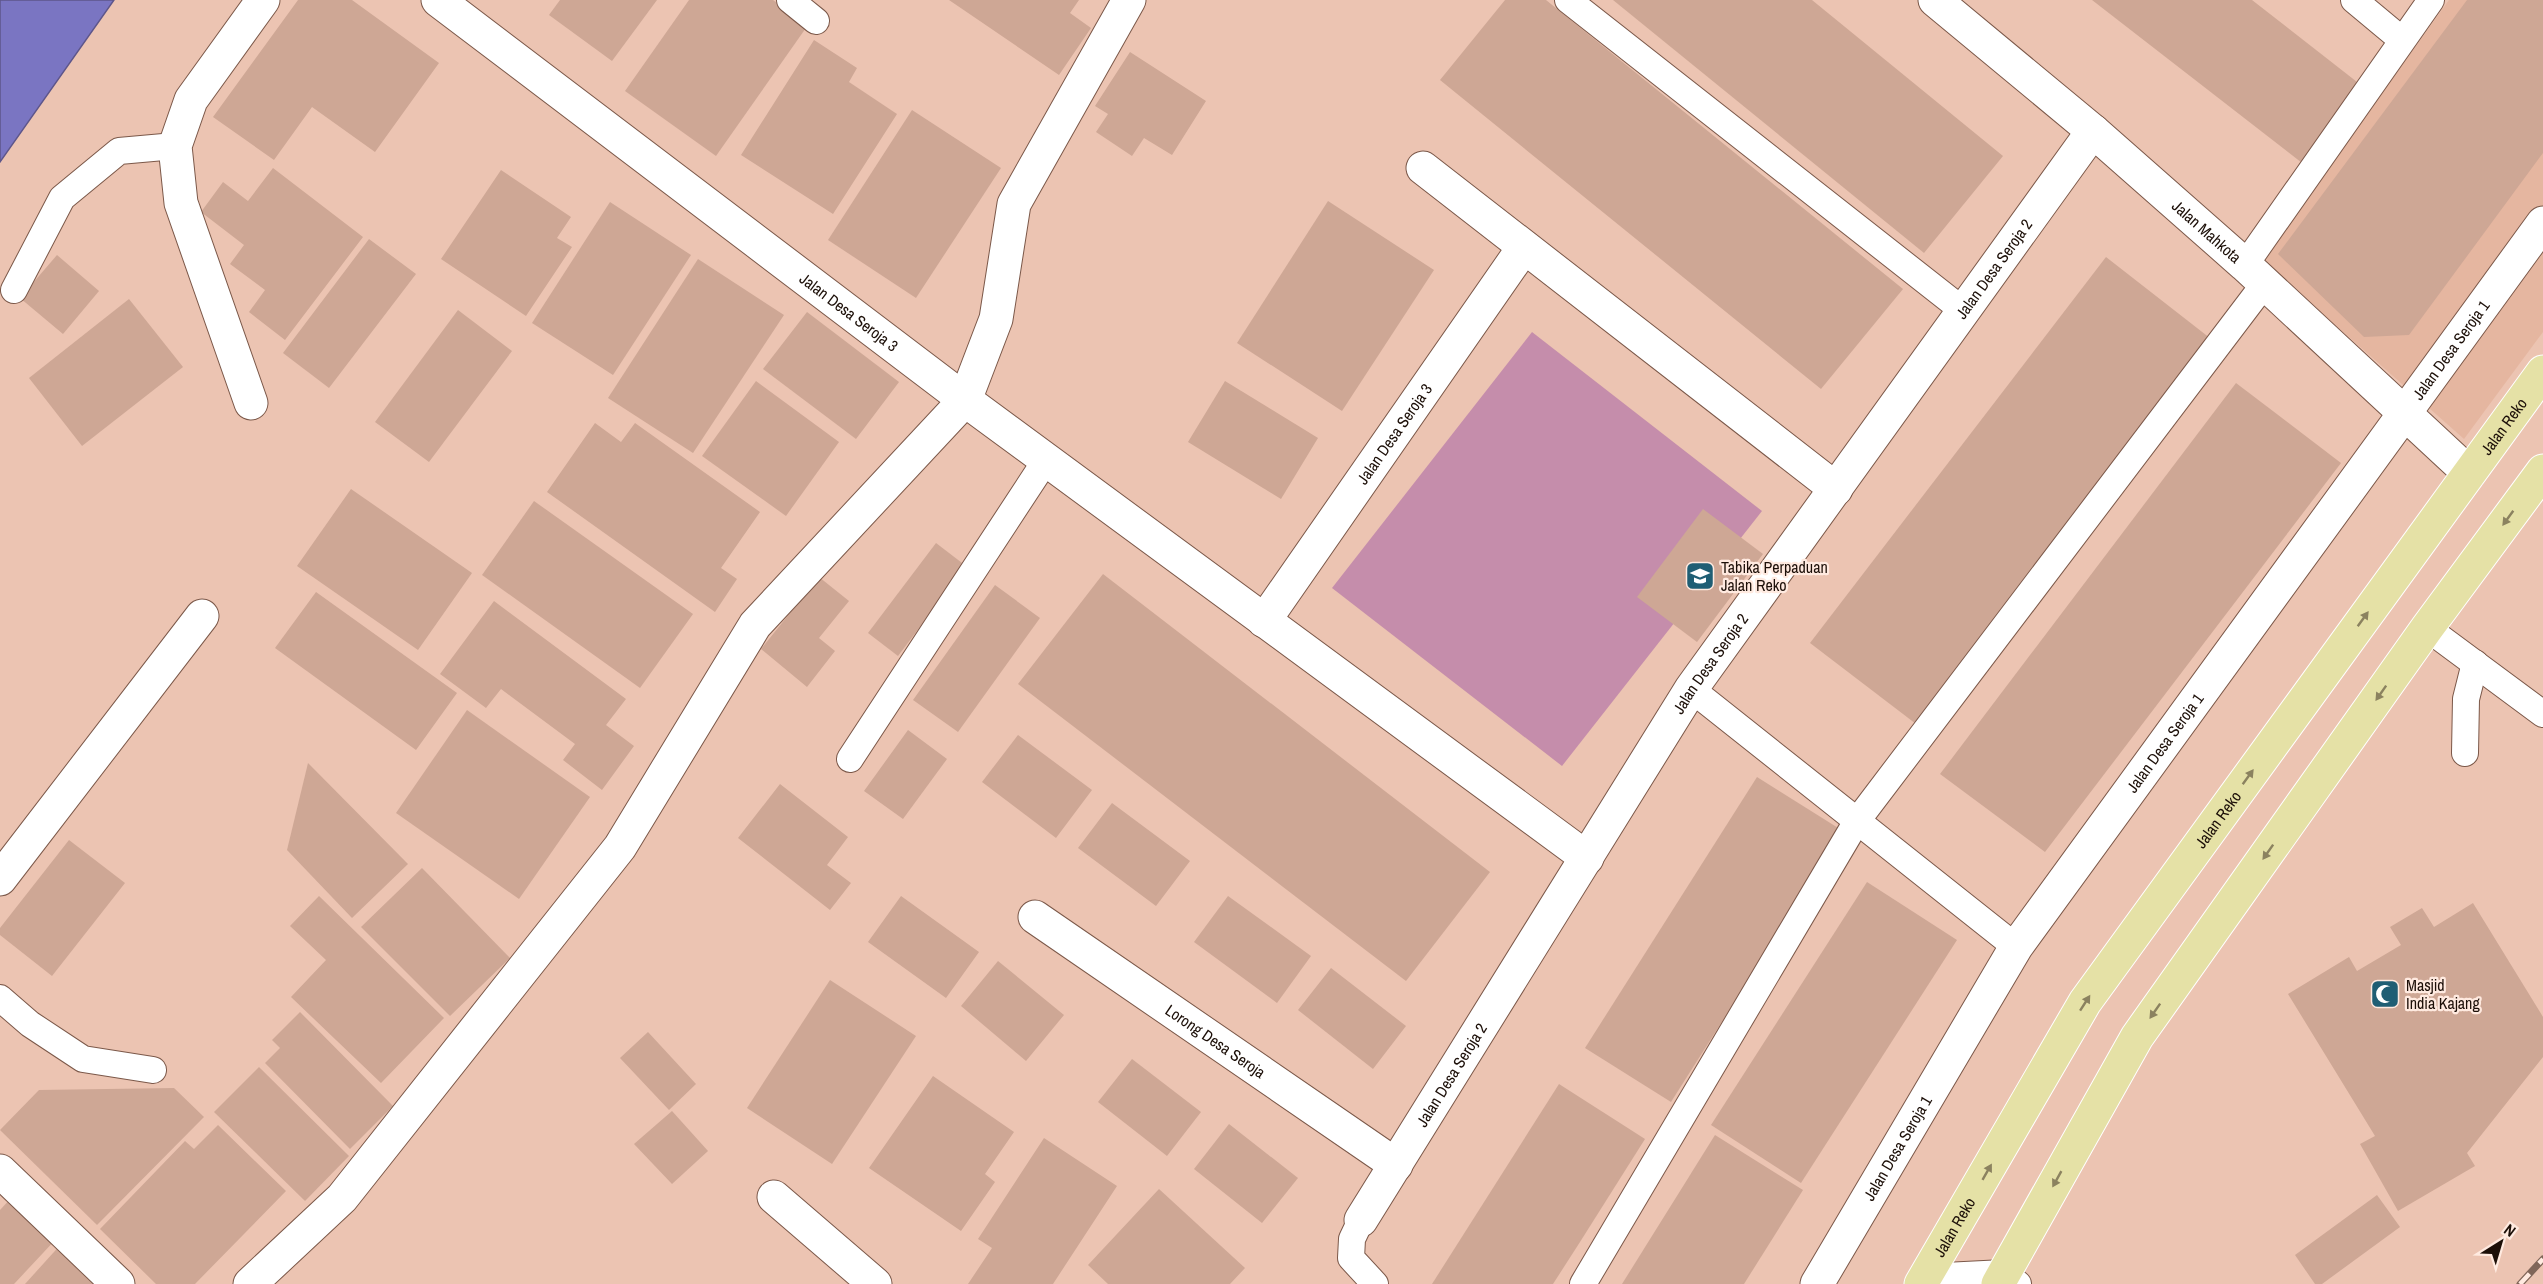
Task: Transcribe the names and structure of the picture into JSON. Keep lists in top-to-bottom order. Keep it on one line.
{"streets":{"main road":["Jalan Reko"],"street":["Jalan Mahkota","Jalan Desa Seroja 2","Jalan Desa Seroja 3","Jalan Desa Seroja 1","Lorong Desa Seroja"]},"crossings":[["Jalan Mahkota","Jalan Desa Seroja 2"],["Jalan Mahkota","Jalan Desa Seroja 1"],["Jalan Mahkota","Jalan Reko"],["Jalan Desa Seroja 2","Jalan Desa Seroja 3"],["Jalan Desa Seroja 2","Lorong Desa Seroja"]],"places":{"school or university":["Tabika Perpaduan Jalan Reko"],"mosque":["Masjid India Kajang"]},"north":"top right"}
